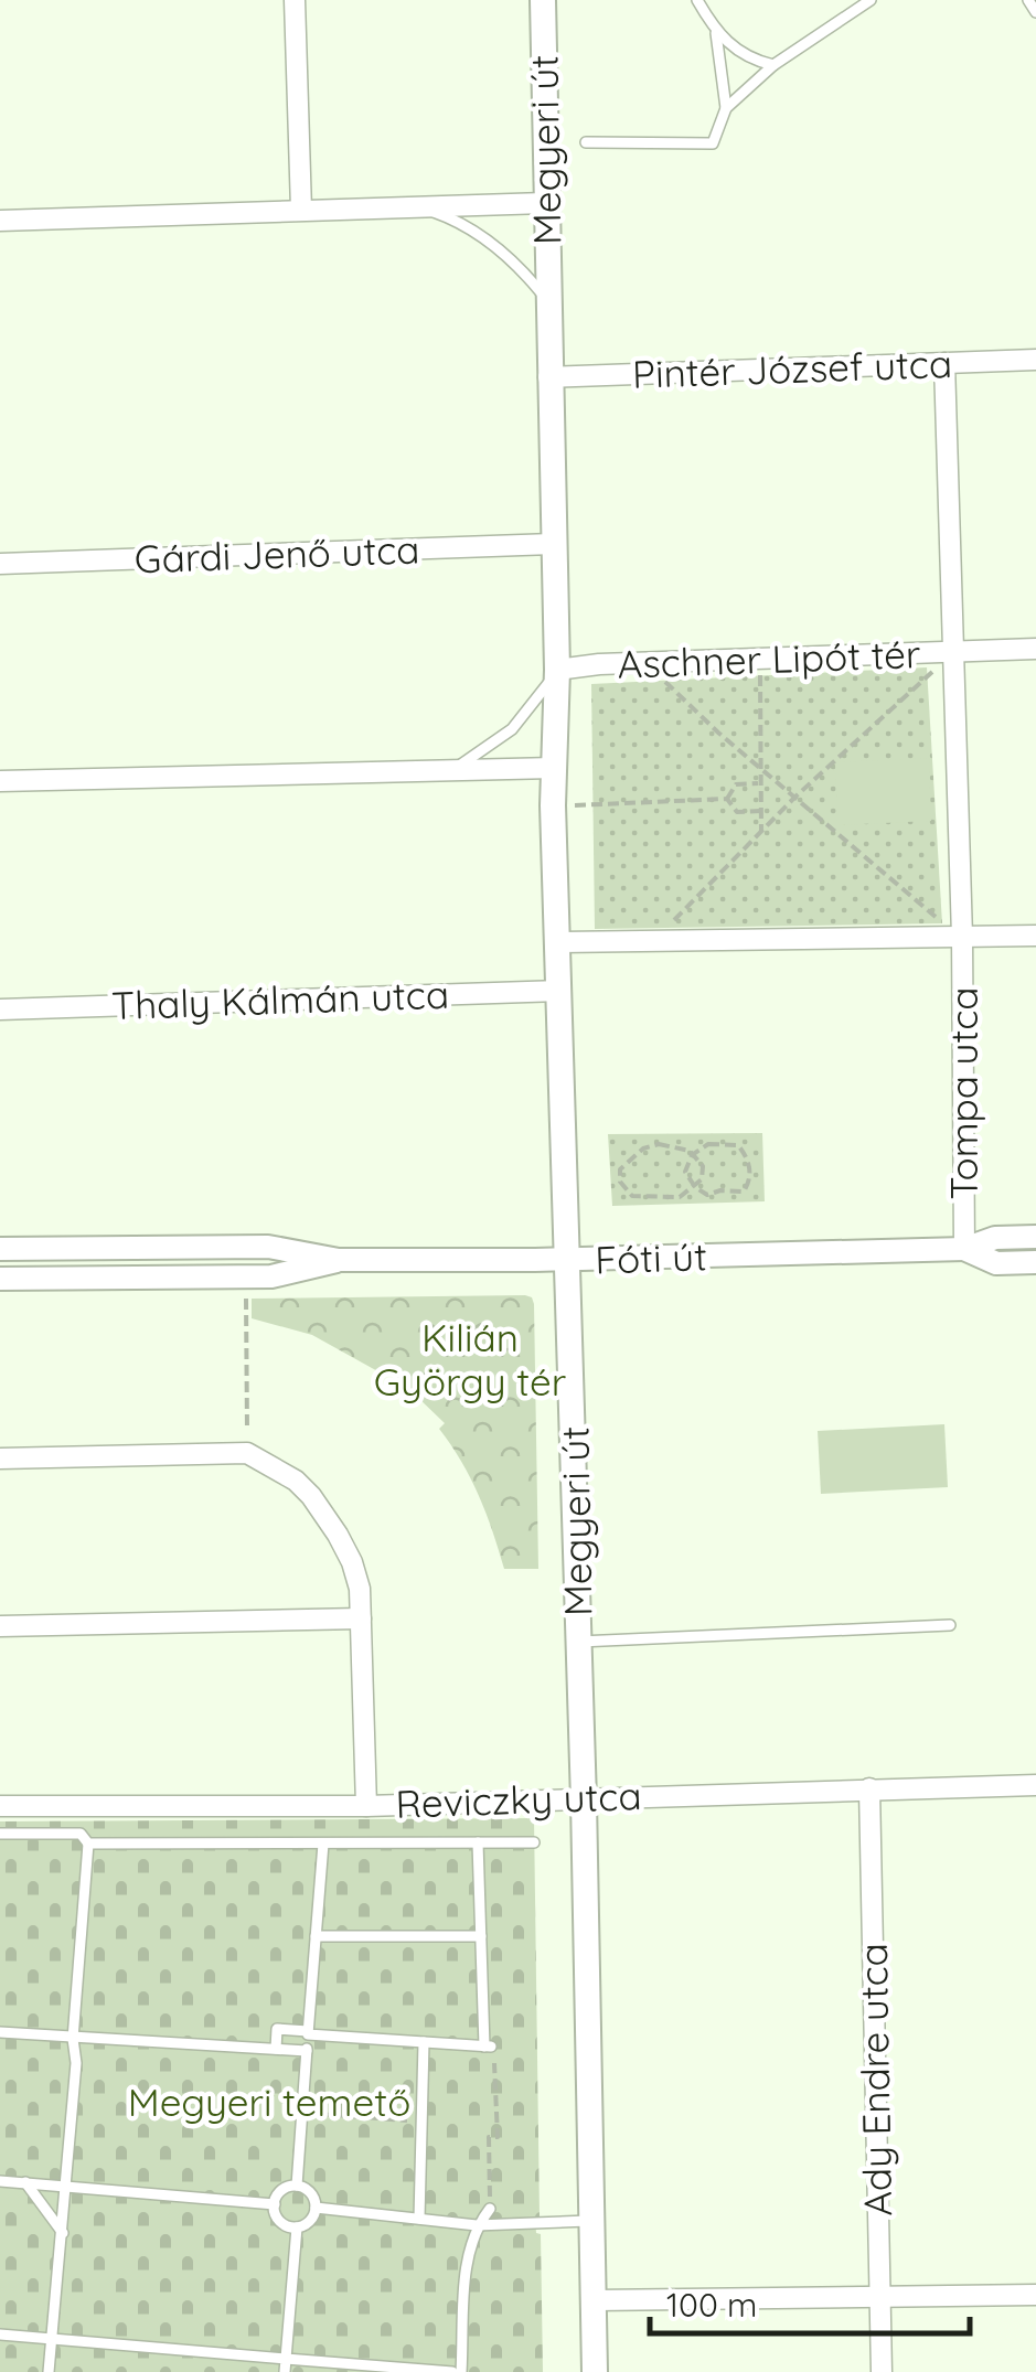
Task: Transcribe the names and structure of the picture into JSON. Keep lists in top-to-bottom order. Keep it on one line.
{"streets":{"main road":["Megyeri út"],"street":["Pintér József utca","Gárdi Jenő utca","Aschner Lipót tér","Thaly Kálmán utca","Tompa utca","Fóti út","Reviczky utca","Ady Endre utca"]},"crossings":[["Megyeri út","Pintér József utca"],["Megyeri út","Gárdi Jenő utca"],["Megyeri út","Aschner Lipót tér"],["Megyeri út","Thaly Kálmán utca"],["Megyeri út","Fóti út"],["Megyeri út","Reviczky utca"],["Aschner Lipót tér","Tompa utca"],["Tompa utca","Fóti út"],["Reviczky utca","Ady Endre utca"]],"parks":["Kilián György tér","Megyeri temető"],"scale_bar":"100 m"}
